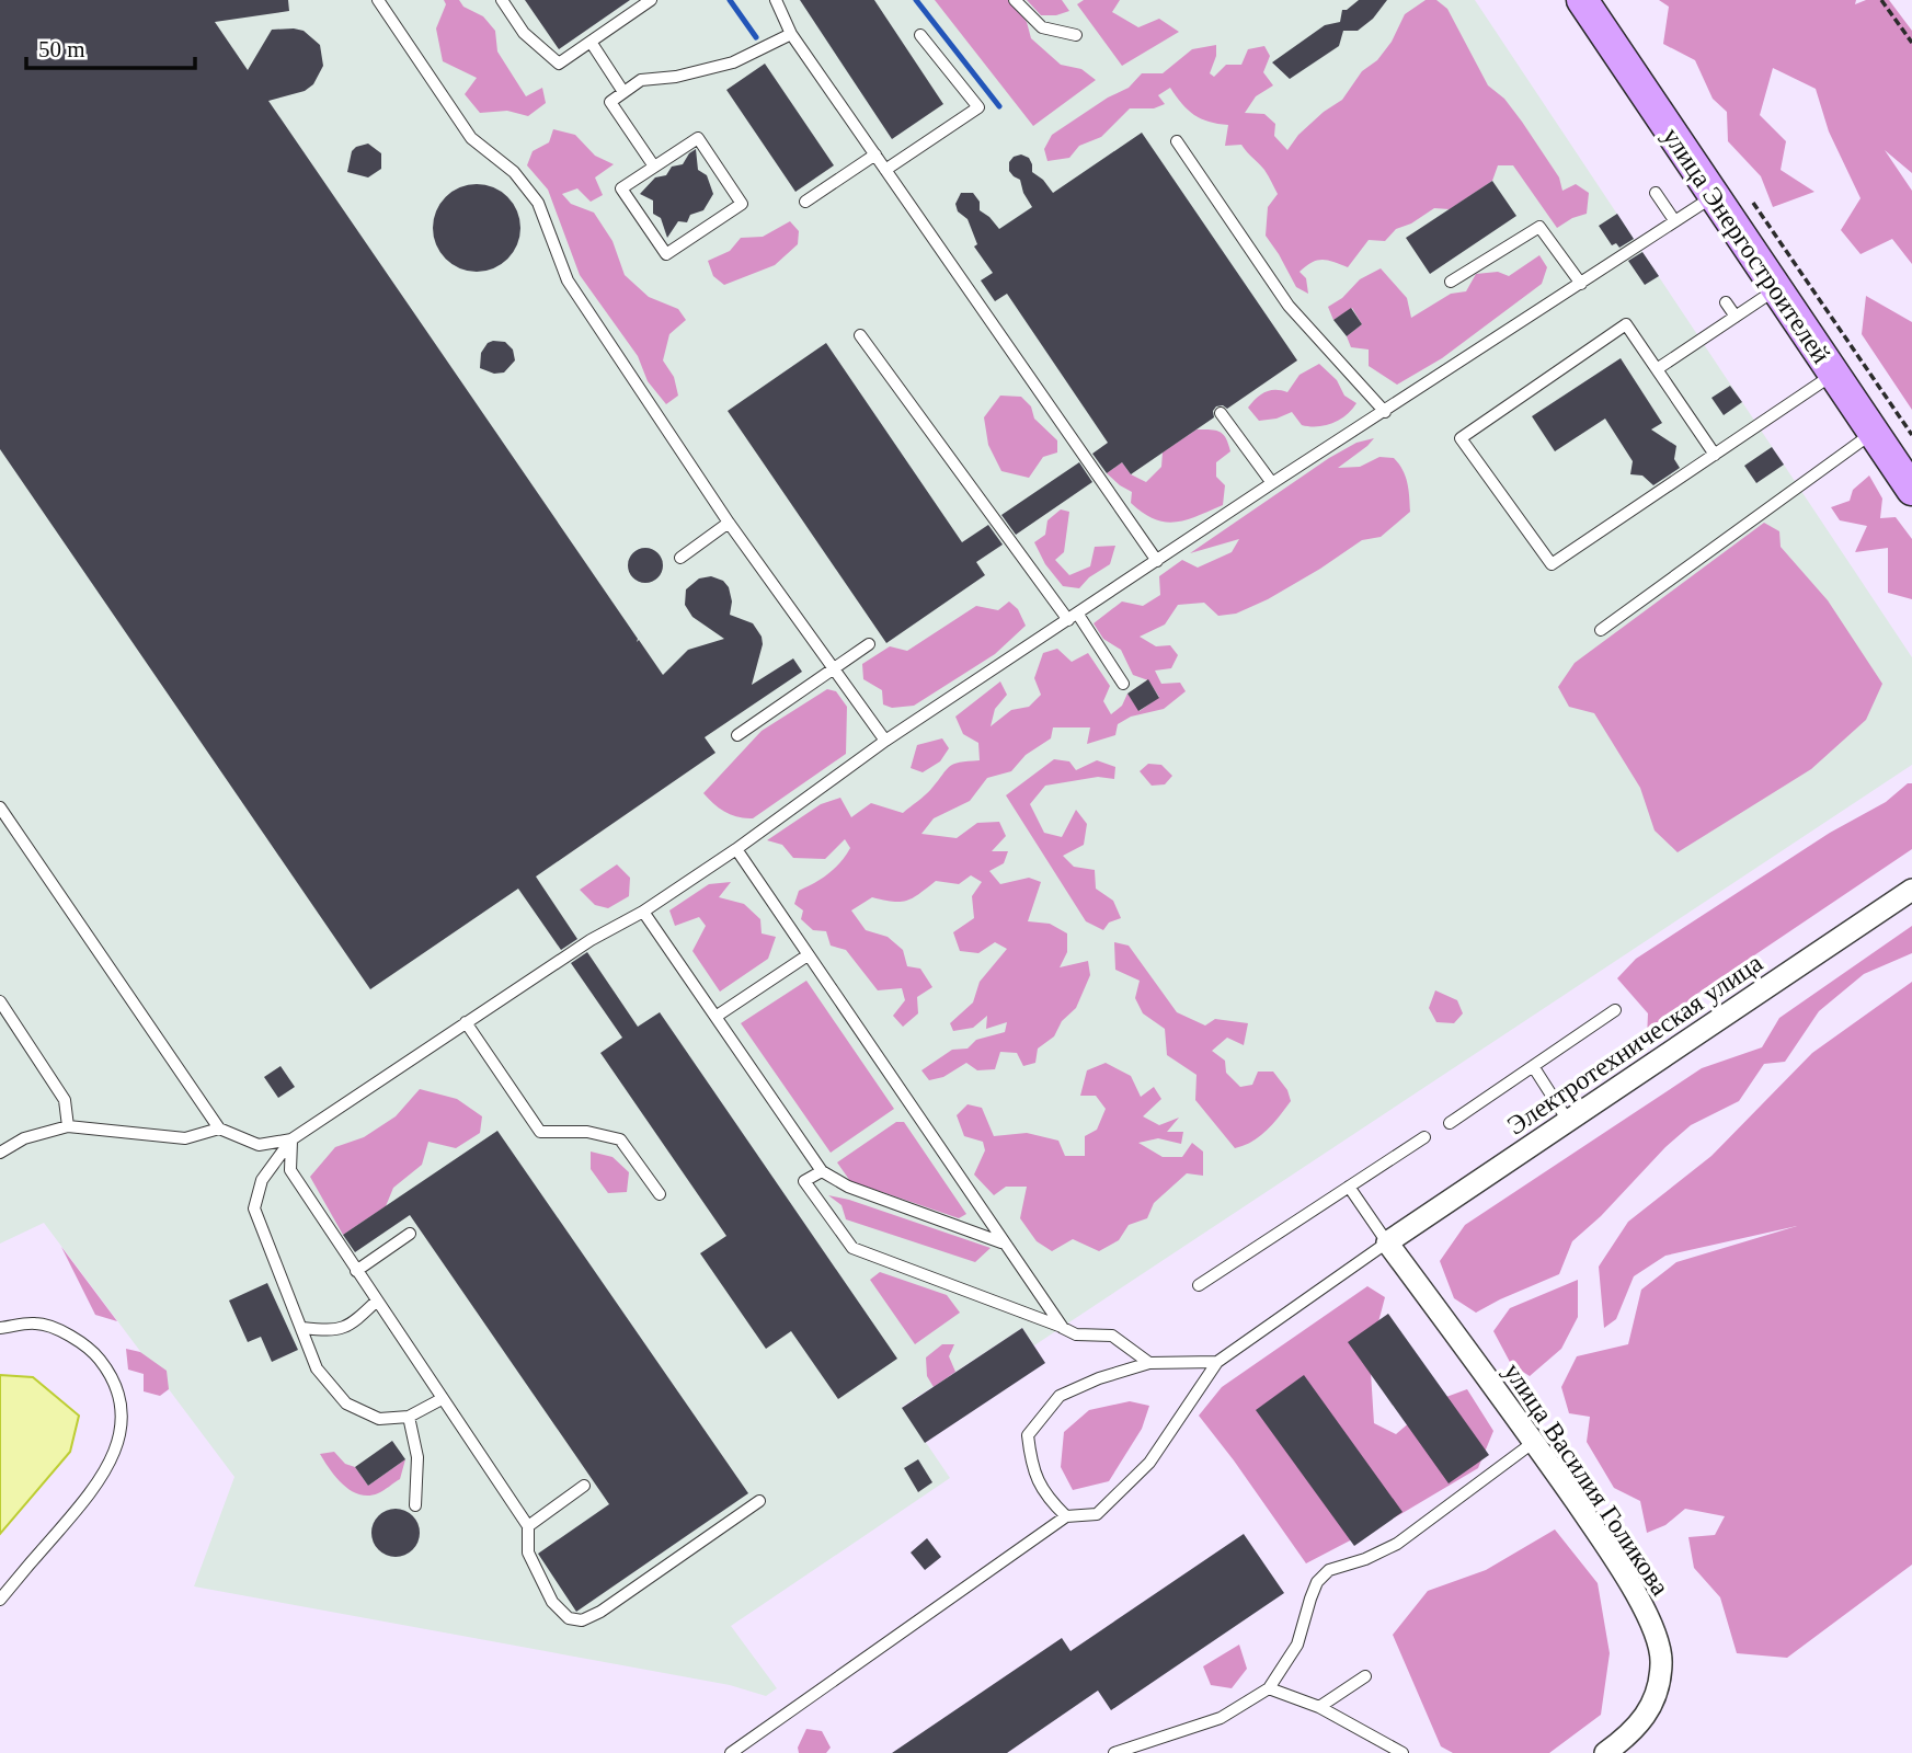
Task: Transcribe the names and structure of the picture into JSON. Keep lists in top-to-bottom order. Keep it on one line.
{"streets":{"main road":["улица Энергостроителей"],"street":["Электротехническая улица","улица Василия Голикова"]},"crossings":[["Электротехническая улица","улица Василия Голикова"]],"scale_bar":"50 m"}
